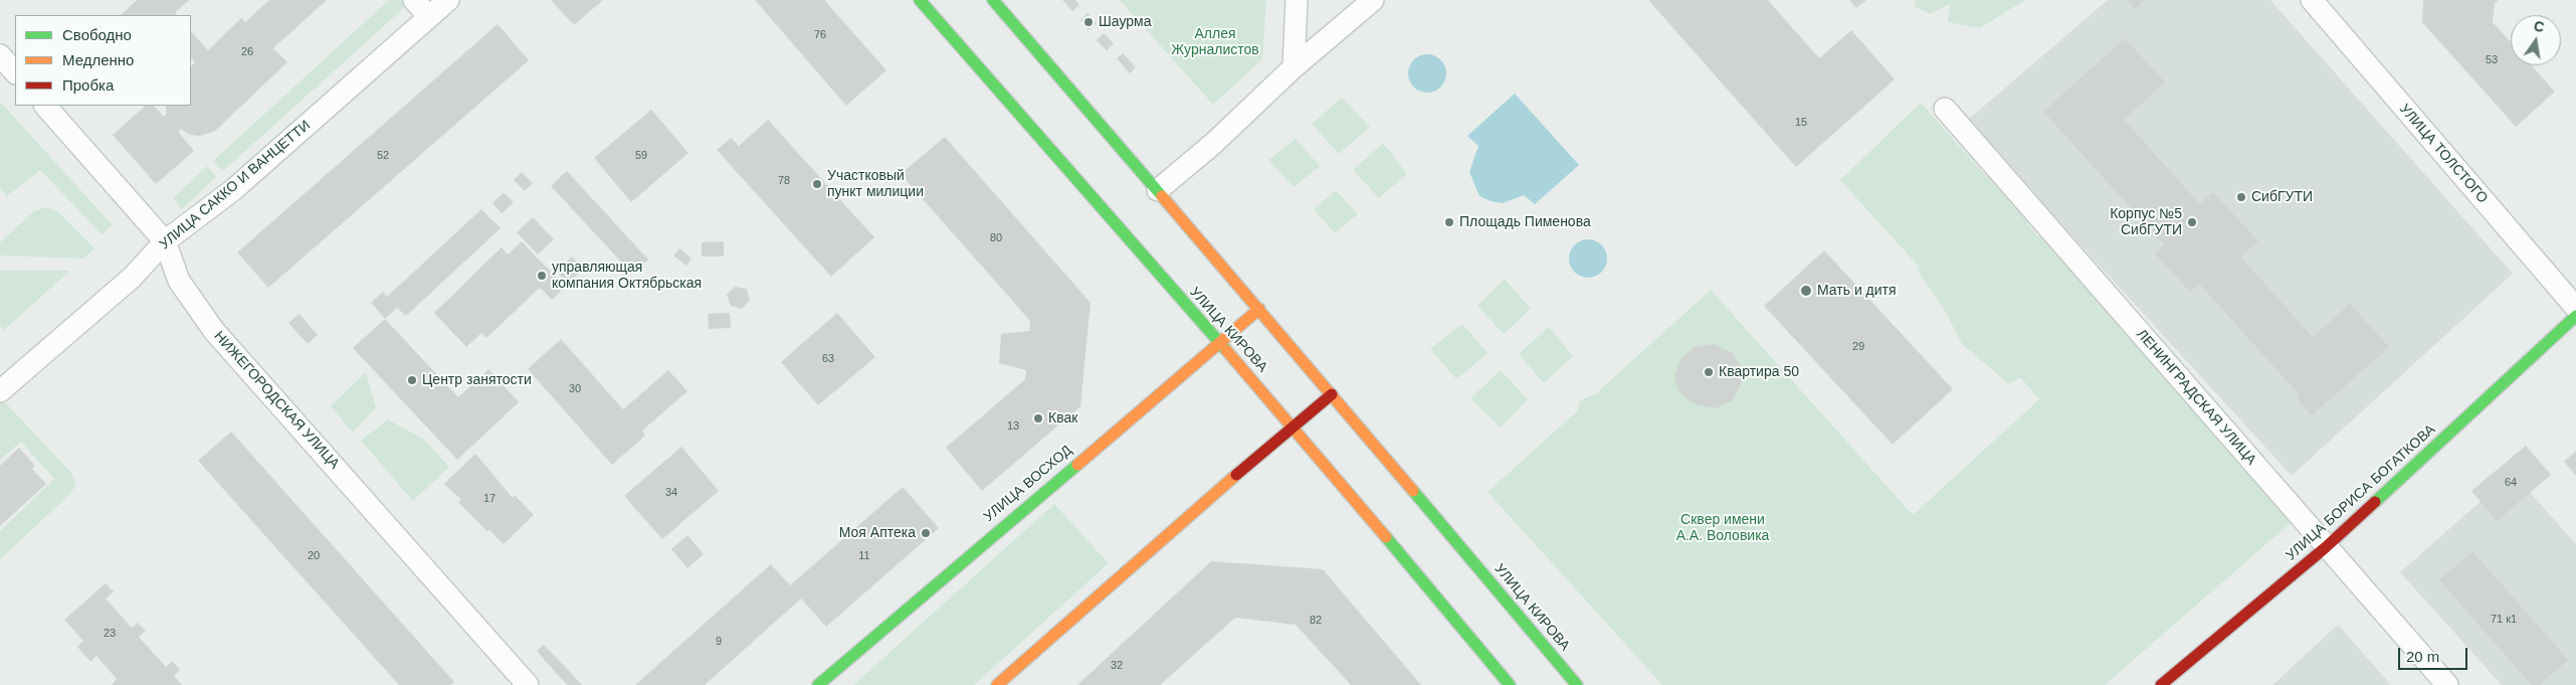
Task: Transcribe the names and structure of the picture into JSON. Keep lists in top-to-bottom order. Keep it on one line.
{"streets":{"main road":["УЛИЦА КИРОВА","УЛИЦА ВОСХОД","УЛИЦА БОРИСА БОГАТКОВА"],"street":["УЛИЦА ТОЛСТОГО","УЛИЦА САККО И ВАНЦЕТТИ","ЛЕНИНГРАДСКАЯ УЛИЦА","НИЖЕГОРОДСКАЯ УЛИЦА"]},"crossings":[["УЛИЦА САККО И ВАНЦЕТТИ","НИЖЕГОРОДСКАЯ УЛИЦА"],["УЛИЦА КИРОВА","УЛИЦА ВОСХОД"],["ЛЕНИНГРАДСКАЯ УЛИЦА","УЛИЦА БОРИСА БОГАТКОВА"]],"parks":["Аллея Журналистов","Cквер имени А.А. Воловика"],"places":["Шаурма","Участковый пункт милиции","СибГУТИ","Площадь Пименова","Корпус №5 СибГУТИ","управляющая компания Октябрьская","Мать и дитя","Квартира 50","Центр занятости","Квак","Моя Аптека"],"house_numbers":["76","26","53","15","52","59","78","80","29","63","30","13","64","34","17","20","11","71 к1","82","23","9","32"],"legend":["Свободно","Медленно","Пробка"],"scale_bar":"20 m","north":"top"}
